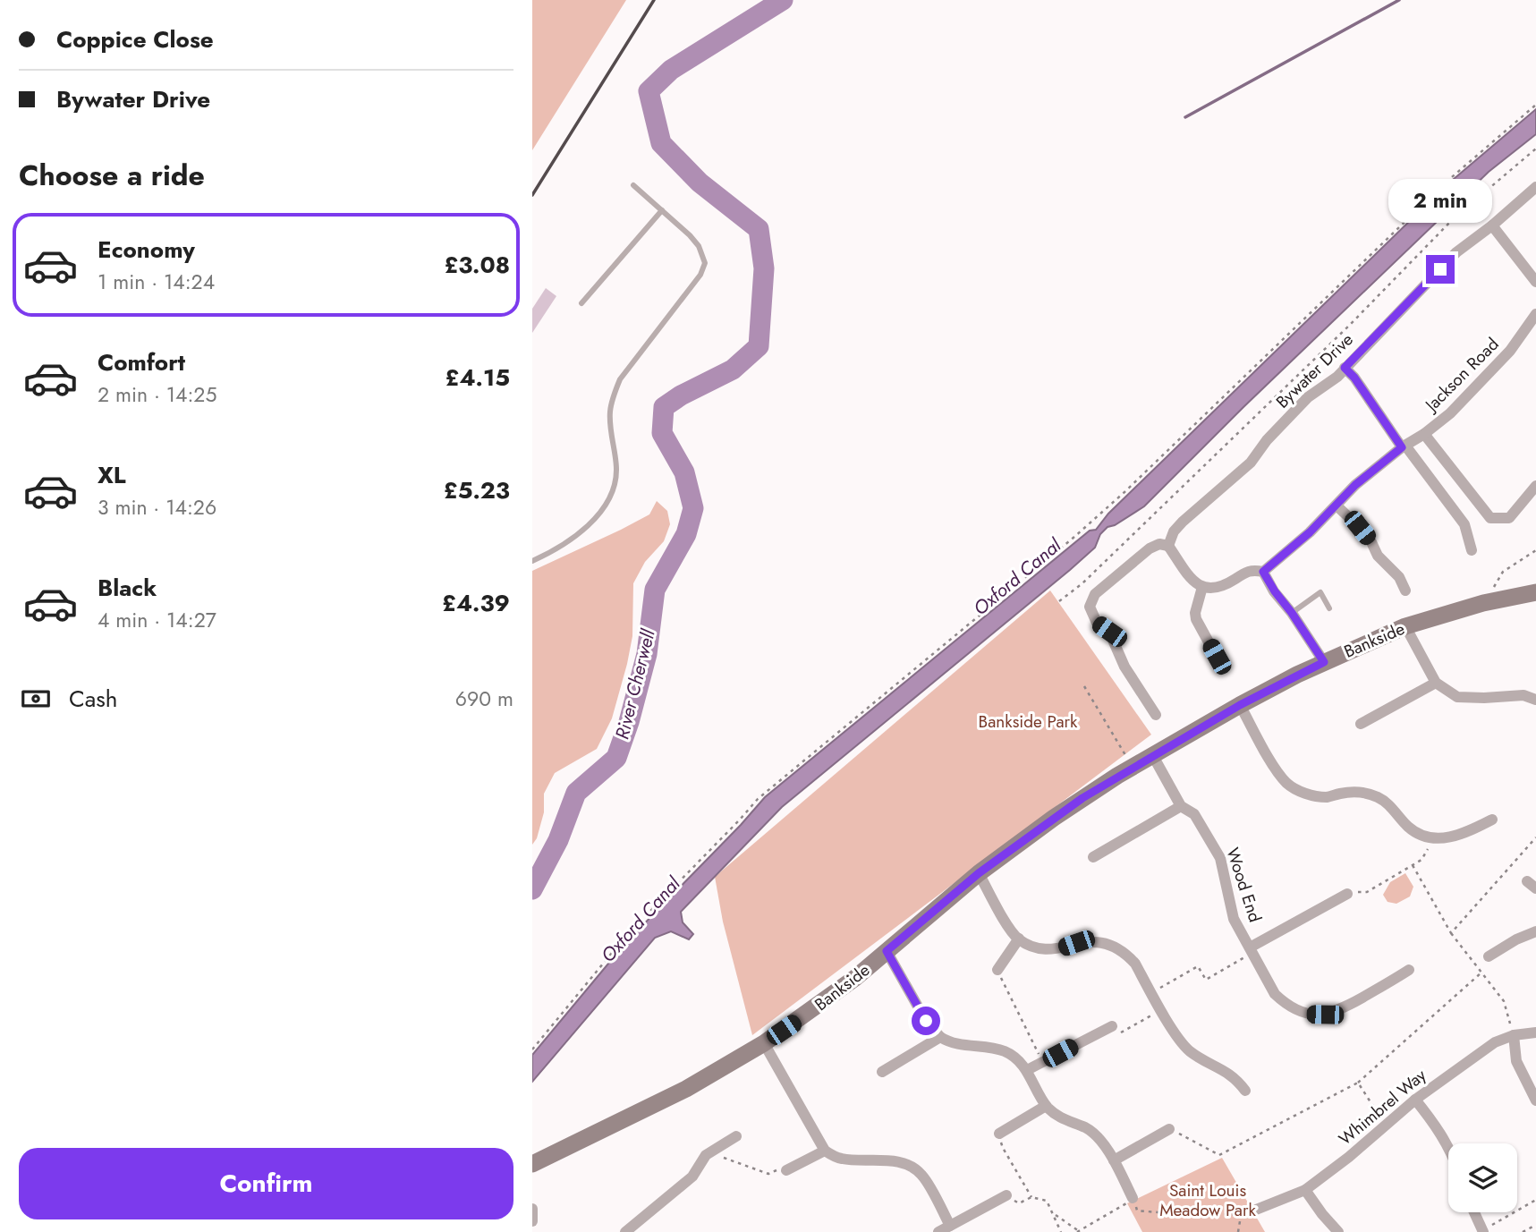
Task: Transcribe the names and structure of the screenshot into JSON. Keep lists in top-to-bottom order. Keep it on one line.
{"streets":{"street":["Bywater Drive","Jackson Road","Bankside","Wood End","Whimbrel Way"]},"crossings":[["Bankside","Wood End"]],"water":["Oxford Canal","River Cherwell"],"parks":["Bankside Park","Saint Louis Meadow Park"],"page":{"banner":["Coppice Close","Bywater Drive"],"heading":"Choose a ride","bubble":"2 min","list":[{"name":"Economy","note":"1 min · 14:24","value":"£3.08"},{"name":"Comfort","note":"2 min · 14:25","value":"£4.15"},{"name":"XL","note":"3 min · 14:26","value":"£5.23"},{"name":"Black","note":"4 min · 14:27","value":"£4.39"}],"pay":["Cash","690 m"],"buttons":"Confirm"}}
